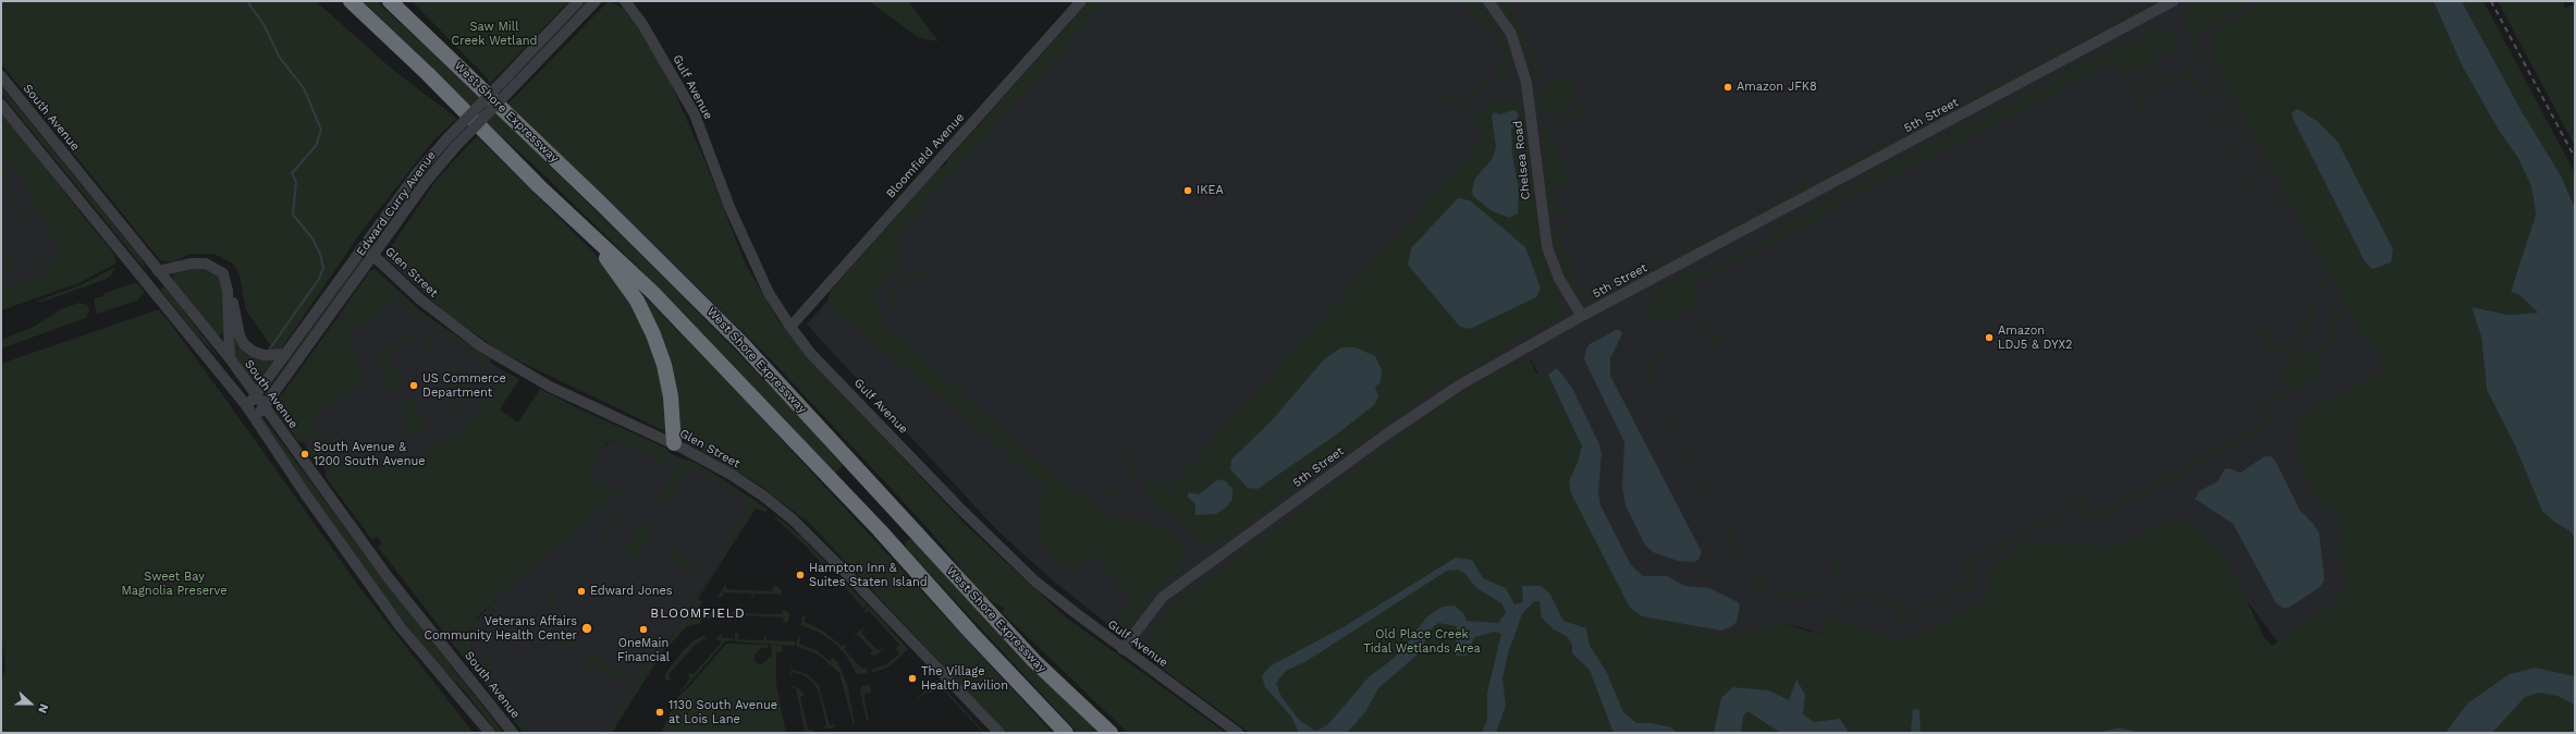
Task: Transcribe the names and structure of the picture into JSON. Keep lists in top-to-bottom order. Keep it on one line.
{"streets":{"highway":["West Shore Expressway"],"street":["Gulf Avenue","5th Street","South Avenue","Bloomfield Avenue","Chelsea Road","Edward Curry Avenue","Glen Street"]},"crossings":[["Gulf Avenue","5th Street"],["Gulf Avenue","Bloomfield Avenue"],["5th Street","Chelsea Road"],["South Avenue","Edward Curry Avenue"],["Edward Curry Avenue","Glen Street"]],"districts":["BLOOMFIELD"],"parks":["Saw Mill Creek Wetland","Sweet Bay Magnolia Preserve","Old Place Creek Tidal Wetlands Area"],"places":["Amazon JFK8","IKEA","Amazon LDJ5 & DYX2","US Commerce Department","South Avenue & 1200 South Avenue","Hampton Inn & Suites Staten Island","Edward Jones","Veterans Affairs Community Health Center","OneMain Financial","The Village Health Pavilion","1130 South Avenue at Lois Lane"],"north":"right"}
